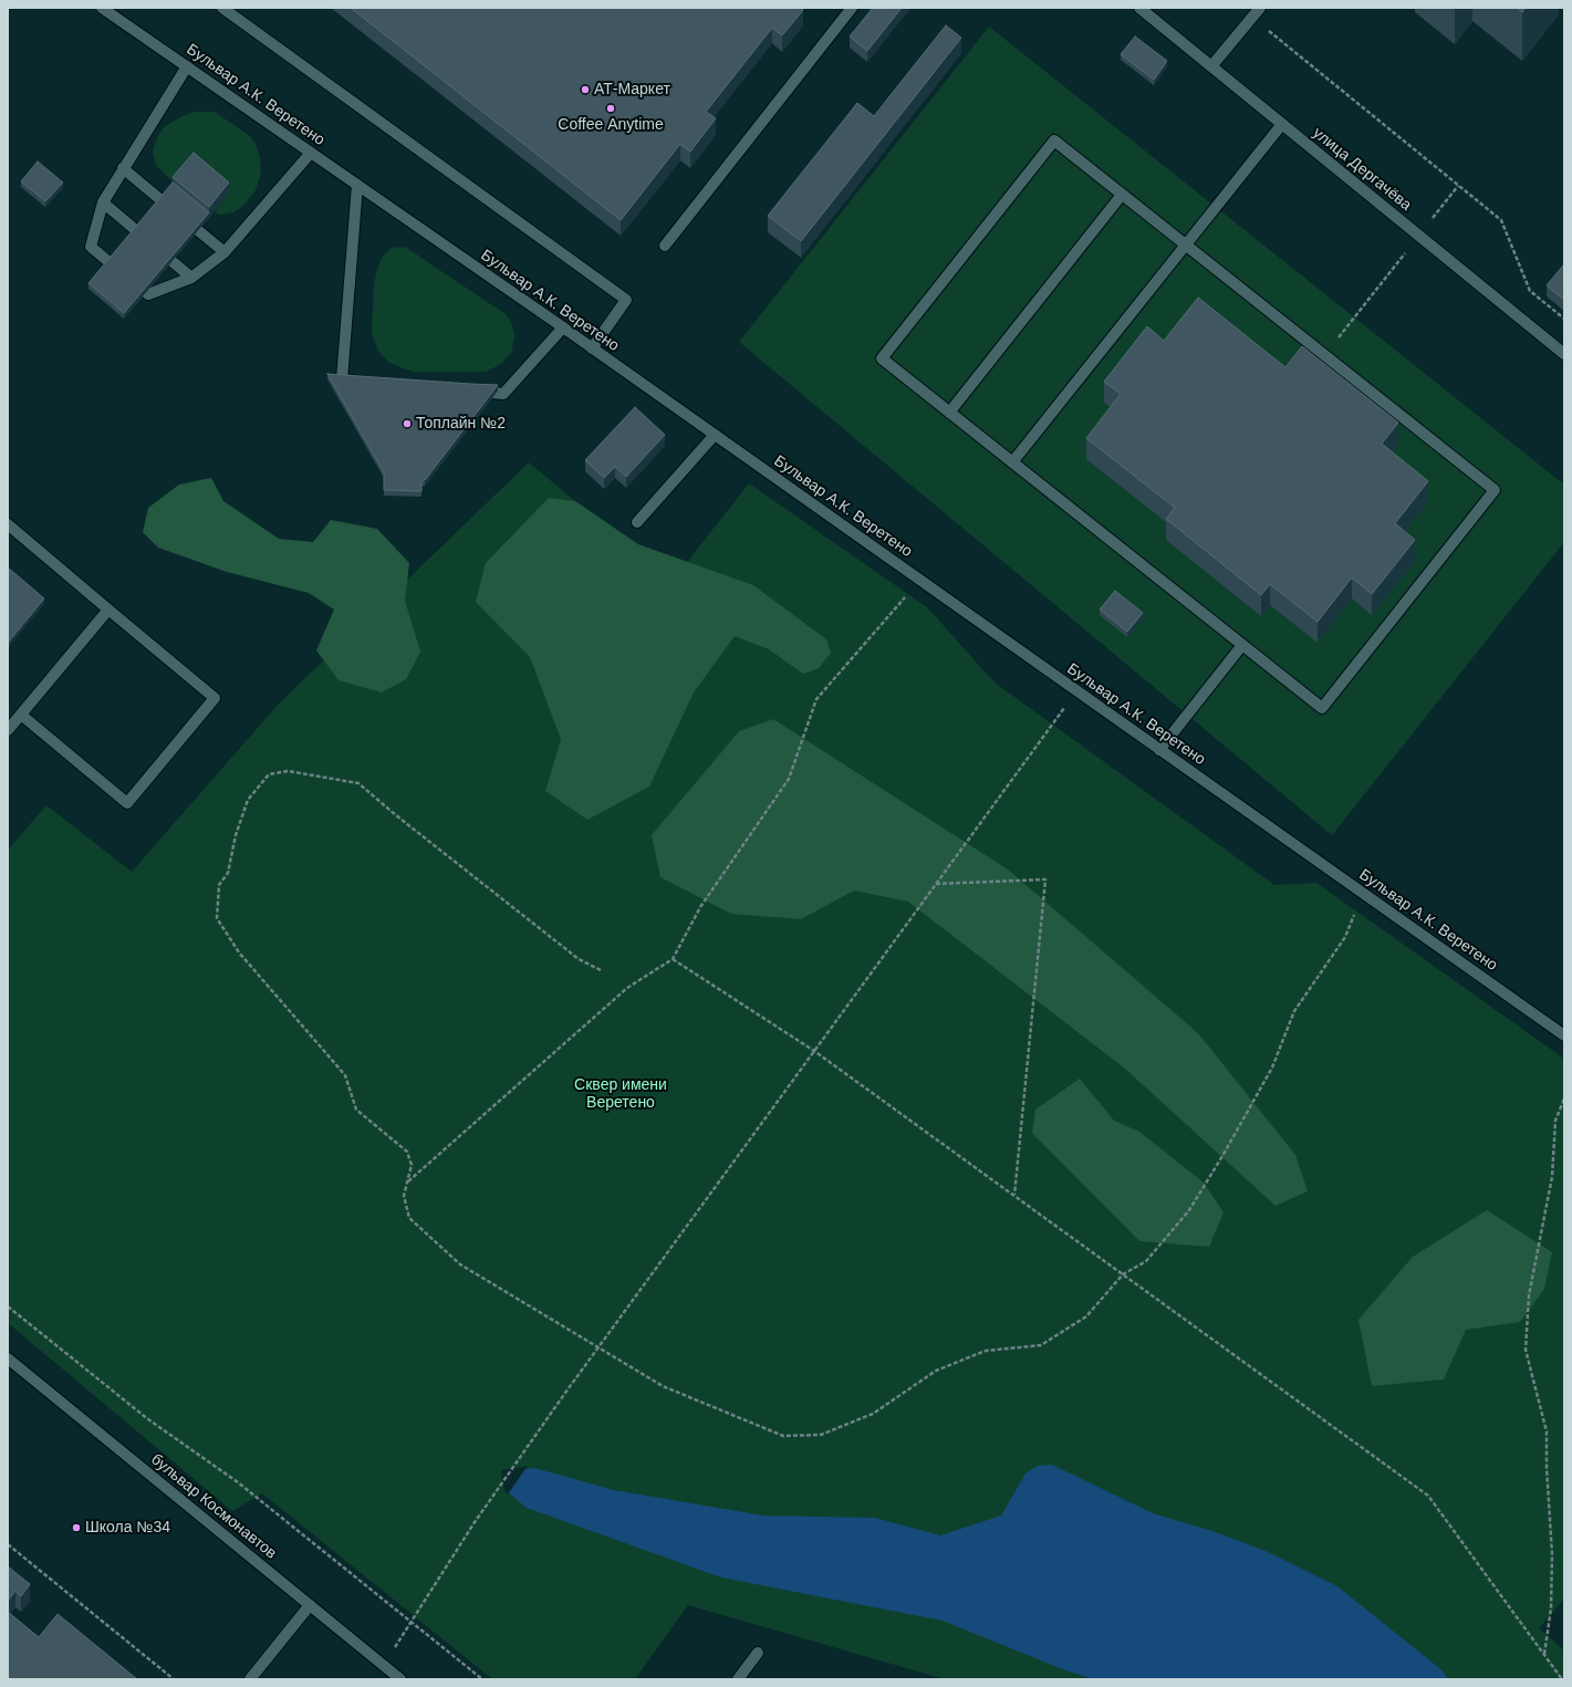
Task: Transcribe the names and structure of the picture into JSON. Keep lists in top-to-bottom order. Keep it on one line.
{"streets":{"street":["Бульвар А.К. Веретено","улица Дергачёва","бульвар Космонавтов"]},"parks":["Сквер имени Веретено"],"places":["АТ-Маркет","Coffee Anytime","Топлайн №2","Школа №34"]}
